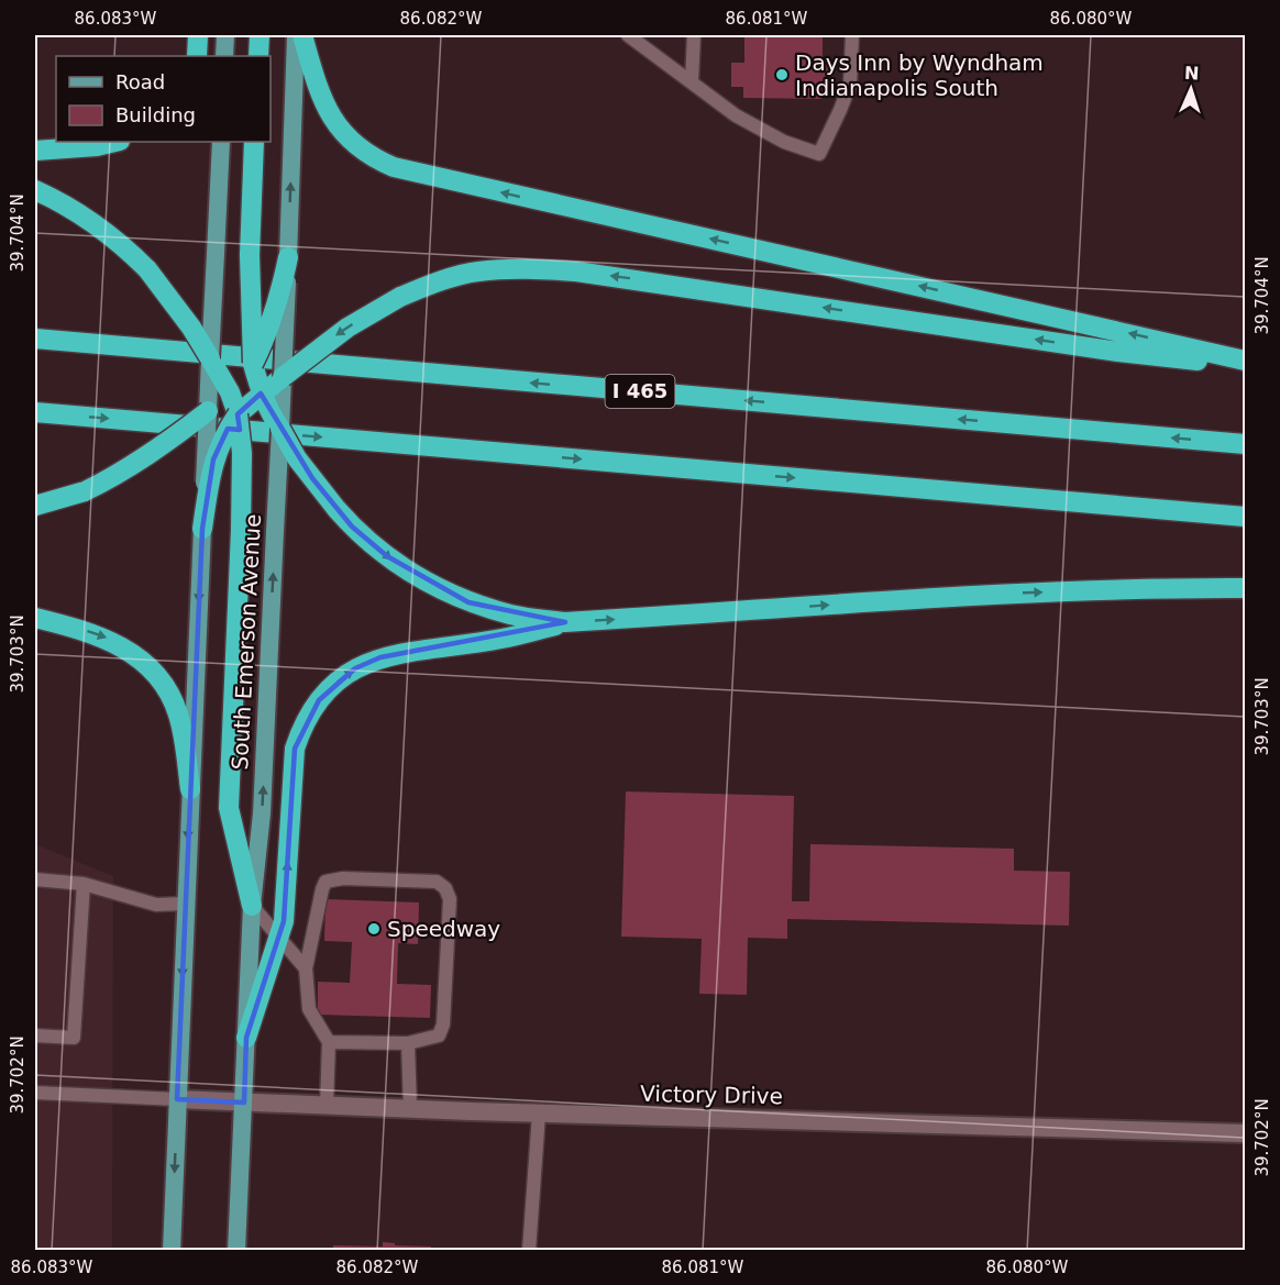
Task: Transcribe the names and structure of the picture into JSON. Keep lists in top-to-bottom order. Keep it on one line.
{"streets":{"highway":["I 465"],"main road":["South Emerson Avenue"],"street":["Victory Drive"]},"crossings":[["South Emerson Avenue","Victory Drive"]],"places":["Days Inn by Wyndham Indianapolis South","Speedway"],"legend":["Road","Building"],"north":"top","coordinates":["86.083°W","86.082°W","86.081°W","86.080°W","39.704°N","39.703°N","39.702°N"]}
